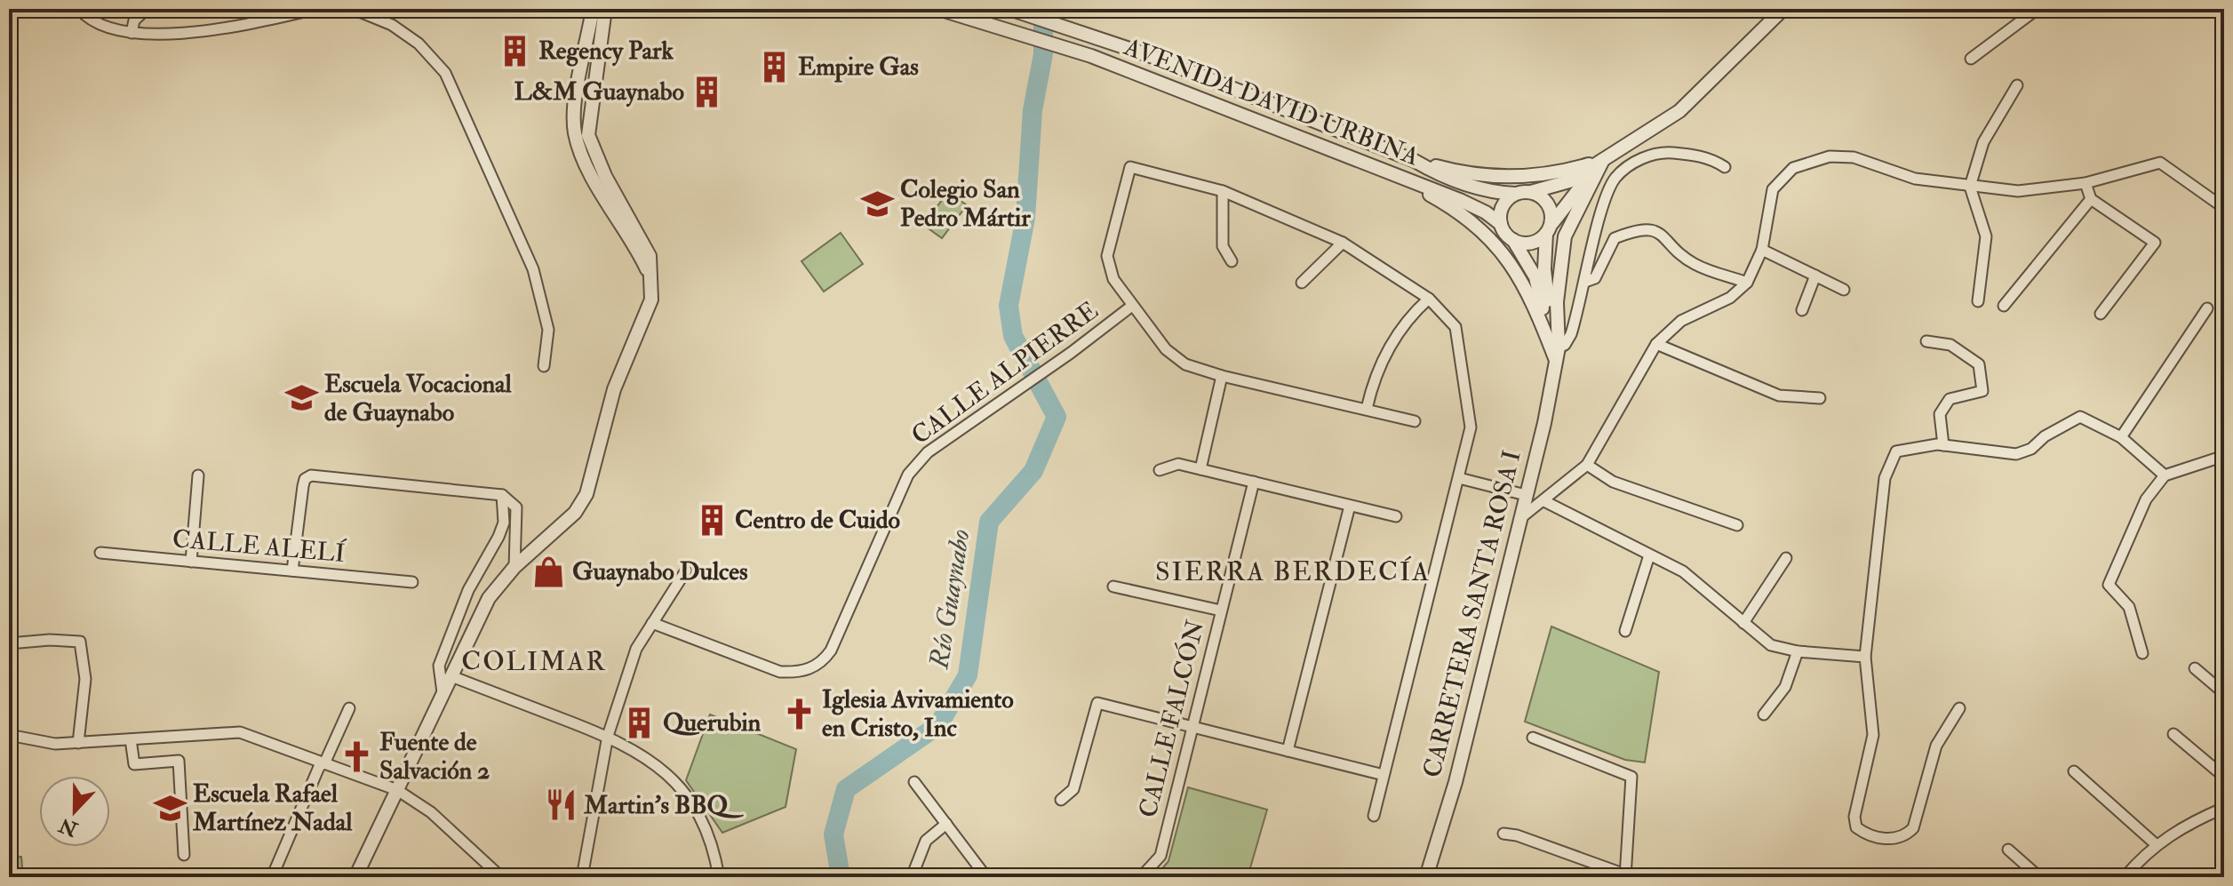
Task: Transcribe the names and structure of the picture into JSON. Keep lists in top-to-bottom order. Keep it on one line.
{"streets":{"street":["AVENIDA DAVID URBINA","CALLE ALPIERRE","CALLE ALELÍ","CARRETERA SANTA ROSA I","CALLE FALCÓN"]},"crossings":[["AVENIDA DAVID URBINA","CARRETERA SANTA ROSA I"]],"districts":["SIERRA BERDECÍA","COLIMAR"],"water":["Río Guaynabo"],"places":{"building":["Regency Park","Empire Gas","L&M Guaynabo","Centro de Cuido","Querubin"],"school or university":["Colegio San Pedro Mártir","Escuela Vocacional de Guaynabo","Escuela Rafael Martínez Nadal"],"shop":["Guaynabo Dulces"],"church":["Iglesia Avivamiento en Cristo, Inc","Fuente de Salvación 2"],"restaurant":["Martin's BBQ"]},"north":"bottom"}
